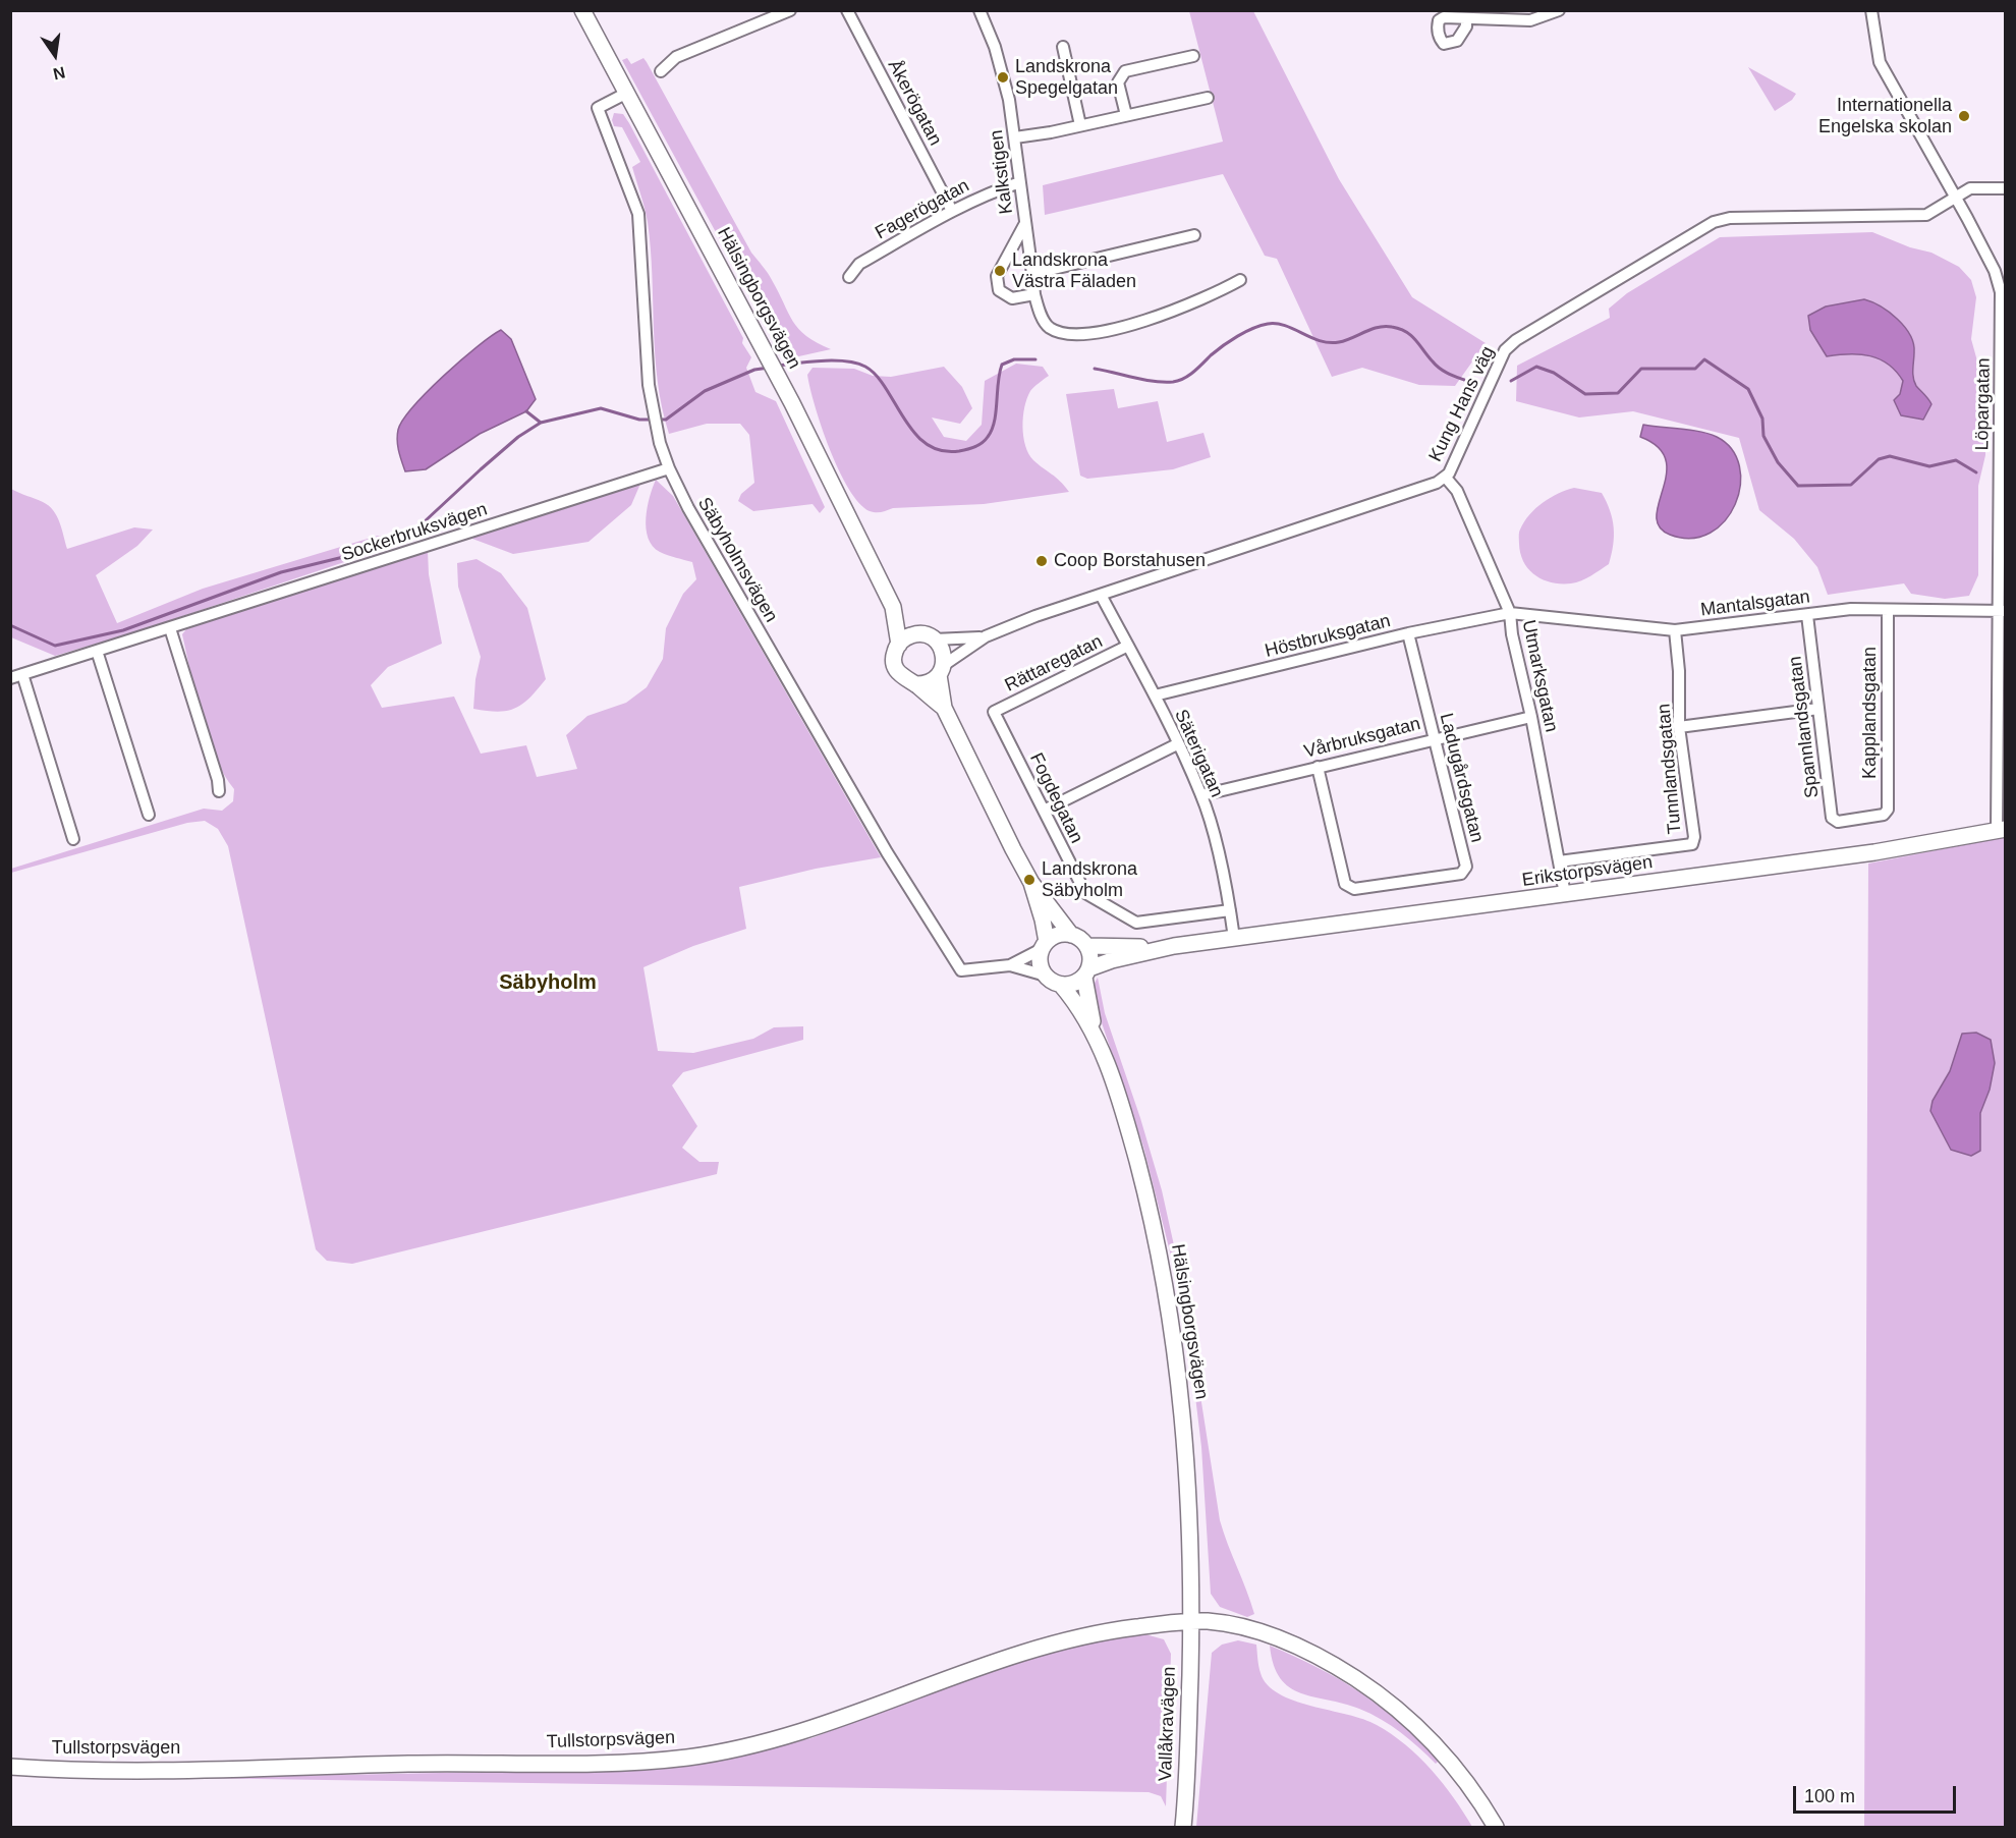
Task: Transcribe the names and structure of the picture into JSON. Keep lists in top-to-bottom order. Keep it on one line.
{"streets":{"main road":["Hälsingborgsvägen","Erikstorpsvägen","Vallåkravägen","Tullstorpsvägen"],"street":["Åkerögatan","Kalkstigen","Fagerögatan","Kung Hans väg","Löpargatan","Sockerbruksvägen","Säbyholmsvägen","Mantalsgatan","Höstbruksgatan","Rättaregatan","Utmarksgatan","Kapplandsgatan","Spannlandsgatan","Vårbruksgatan","Säterigatan","Tunnlandsgatan","Ladugårdsgatan","Fogdegatan"]},"crossings":[["Åkerögatan","Fagerögatan"],["Kalkstigen","Fagerögatan"],["Hälsingborgsvägen","Kung Hans väg"],["Hälsingborgsvägen","Säbyholmsvägen"],["Hälsingborgsvägen","Erikstorpsvägen"],["Hälsingborgsvägen","Vallåkravägen"],["Hälsingborgsvägen","Tullstorpsvägen"],["Kung Hans väg","Löpargatan"],["Kung Hans väg","Utmarksgatan"],["Kung Hans väg","Säterigatan"],["Löpargatan","Mantalsgatan"],["Löpargatan","Erikstorpsvägen"],["Sockerbruksvägen","Säbyholmsvägen"],["Säbyholmsvägen","Erikstorpsvägen"],["Mantalsgatan","Höstbruksgatan"],["Mantalsgatan","Utmarksgatan"],["Mantalsgatan","Kapplandsgatan"],["Mantalsgatan","Spannlandsgatan"],["Mantalsgatan","Tunnlandsgatan"],["Höstbruksgatan","Utmarksgatan"],["Höstbruksgatan","Säterigatan"],["Höstbruksgatan","Ladugårdsgatan"],["Rättaregatan","Säterigatan"],["Rättaregatan","Fogdegatan"],["Utmarksgatan","Vårbruksgatan"],["Utmarksgatan","Tunnlandsgatan"],["Utmarksgatan","Erikstorpsvägen"],["Kapplandsgatan","Spannlandsgatan"],["Vårbruksgatan","Säterigatan"],["Vårbruksgatan","Ladugårdsgatan"],["Säterigatan","Fogdegatan"],["Säterigatan","Erikstorpsvägen"],["Vallåkravägen","Tullstorpsvägen"]],"districts":["Säbyholm"],"places":["Landskrona Spegelgatan","Internationella Engelska skolan","Landskrona Västra Fäladen","Coop Borstahusen","Landskrona Säbyholm"],"scale_bar":"100 m","north":"bottom"}
